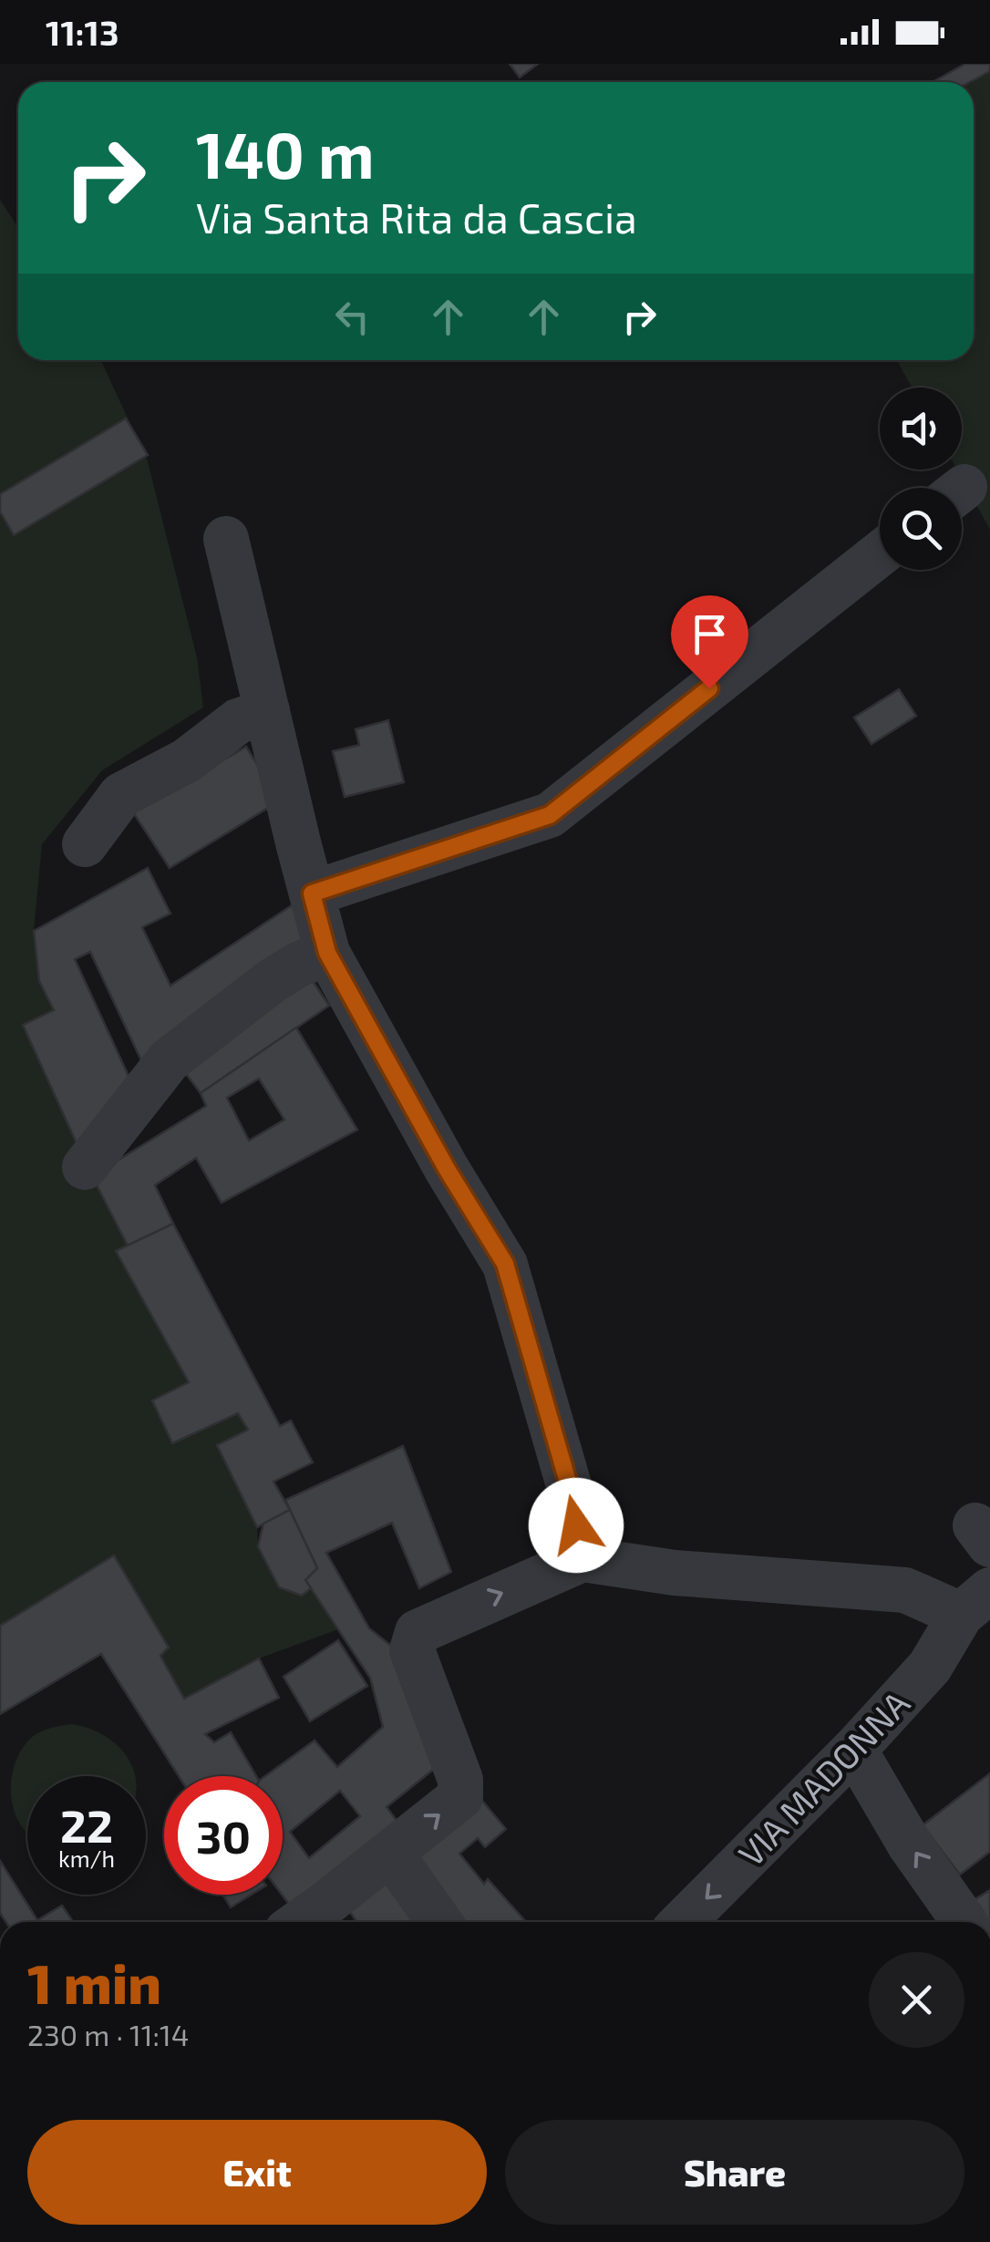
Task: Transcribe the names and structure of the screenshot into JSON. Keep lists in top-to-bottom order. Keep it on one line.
{"streets":{"street":["VIA MADONNA"]},"one_way":["VIA MADONNA"],"page":{"status":"11:13","turn":["140 m","Via Santa Rita da Cascia"],"speed":"22 km/h","limit":"30","heading":["1 min","230 m · 11:14"],"buttons":["Exit","Share"]}}
